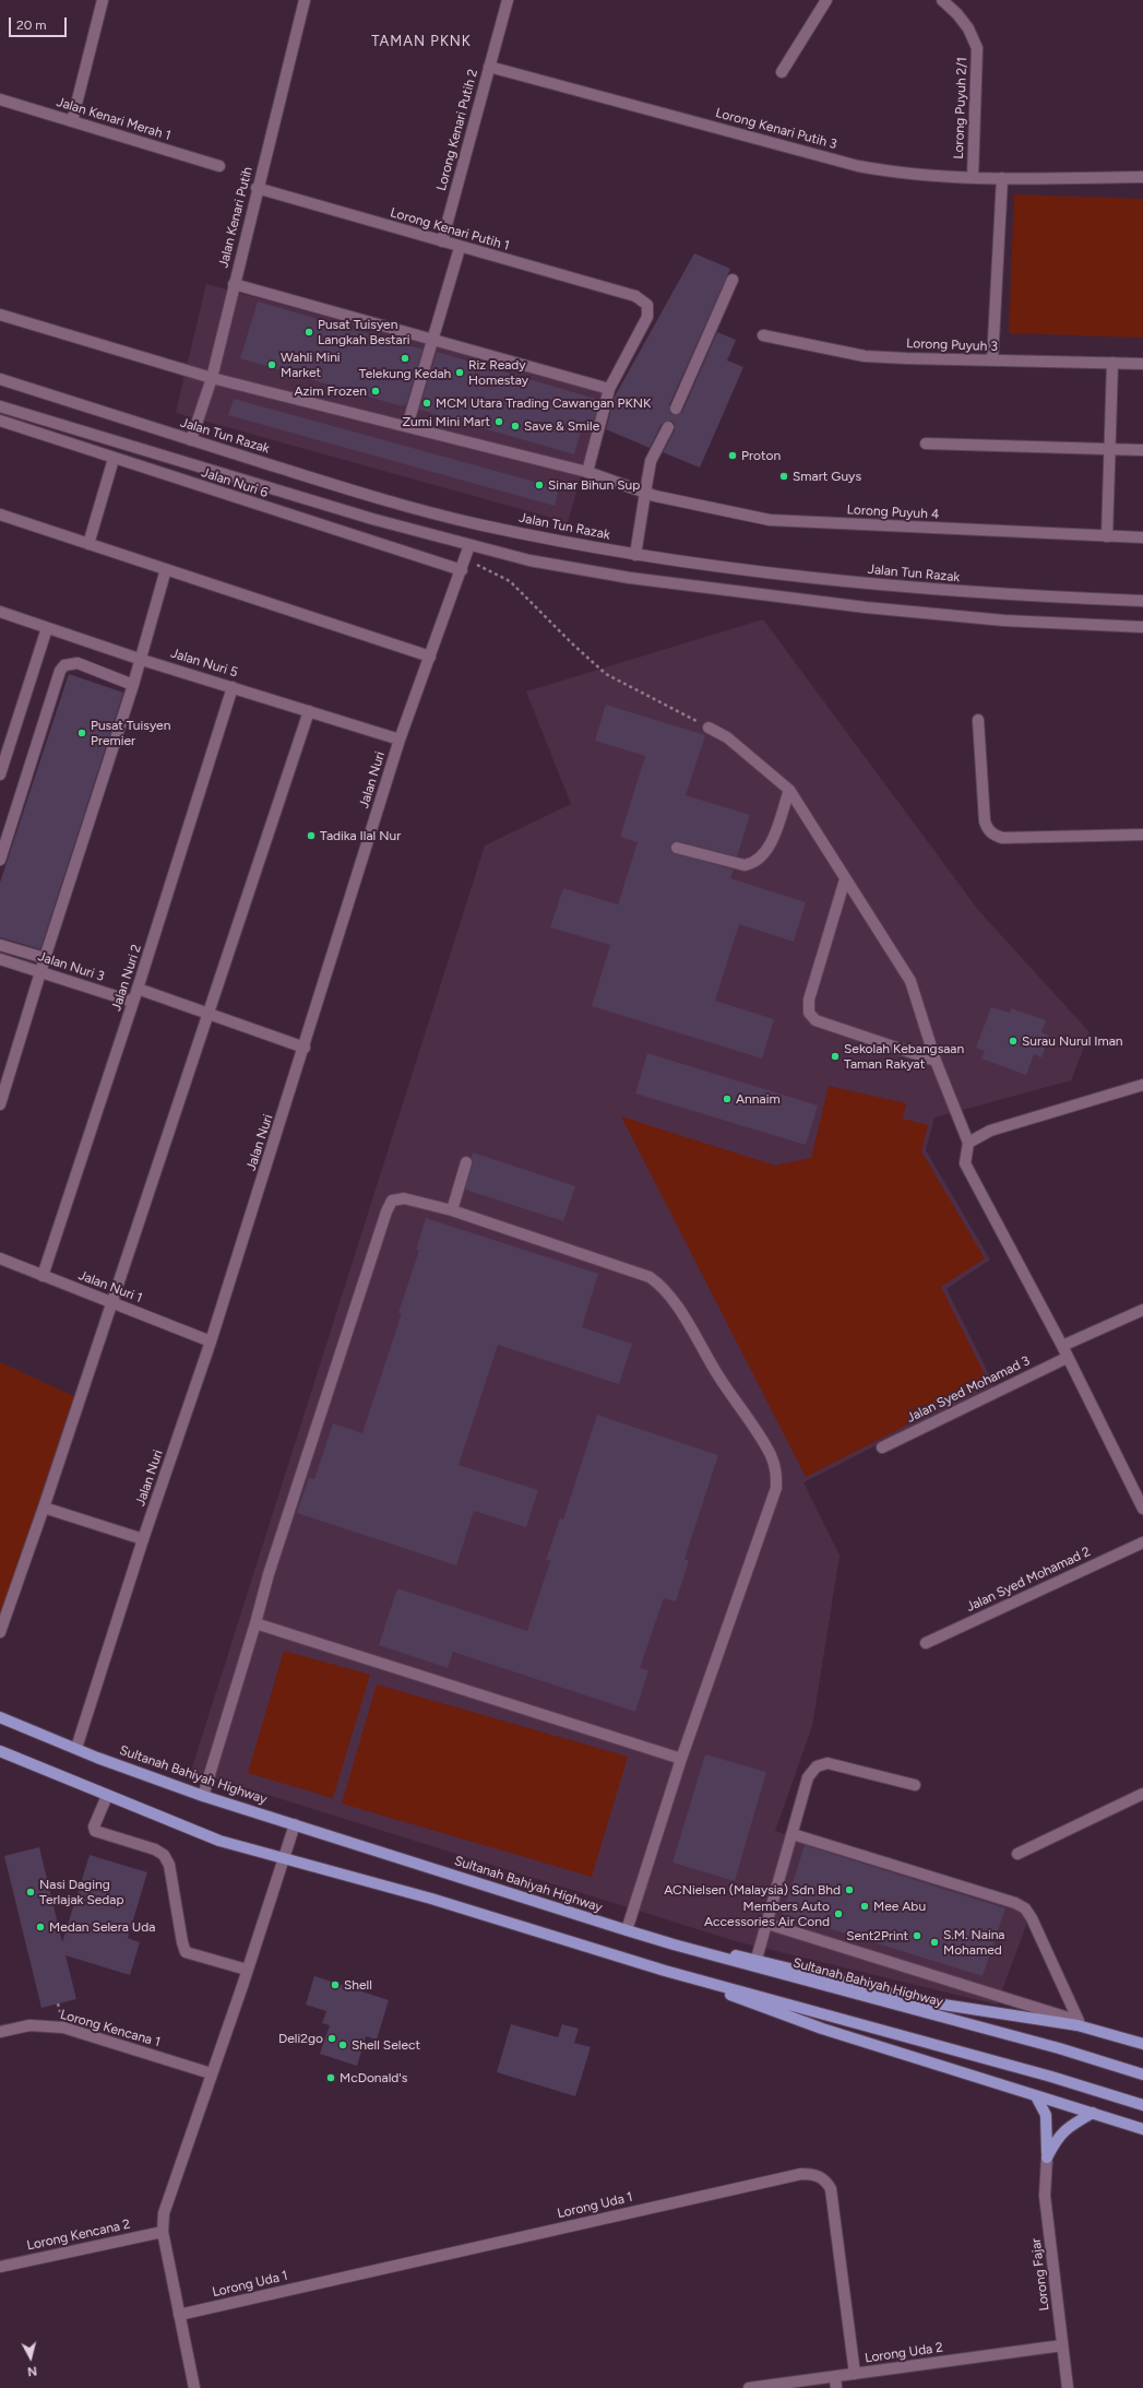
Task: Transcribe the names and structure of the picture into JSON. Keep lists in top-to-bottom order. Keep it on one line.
{"streets":{"main road":["Sultanah Bahiyah Highway"],"street":["Lorong Puyuh 2/1","Jalan Kenari Merah 1","Lorong Kenari Putih 3","Lorong Kenari Putih 2","Jalan Kenari Putih","Lorong Kenari Putih 1","Lorong Puyuh 3","Jalan Tun Razak","Jalan Nuri 6","Lorong Puyuh 4","Jalan Nuri 5","Jalan Nuri","Jalan Nuri 3","Jalan Nuri 2","Jalan Nuri 1","Jalan Syed Mohamad 3","Jalan Syed Mohamad 2","Lorong Kencana 1","Lorong Uda 1","Lorong Kencana 2","Lorong Fajar","Lorong Uda 2"]},"crossings":[["Lorong Puyuh 2/1","Lorong Kenari Putih 3"],["Lorong Kenari Putih 3","Lorong Kenari Putih 2"],["Lorong Kenari Putih 2","Lorong Kenari Putih 1"],["Jalan Kenari Putih","Lorong Kenari Putih 1"],["Jalan Kenari Putih","Jalan Tun Razak"],["Jalan Kenari Putih","Lorong Puyuh 4"],["Jalan Nuri 6","Jalan Nuri"],["Jalan Nuri 5","Jalan Nuri"],["Jalan Nuri 5","Jalan Nuri 2"],["Jalan Nuri","Jalan Nuri 1"],["Jalan Nuri","Sultanah Bahiyah Highway"],["Jalan Nuri 3","Jalan Nuri 2"],["Jalan Nuri 2","Jalan Nuri 1"],["Lorong Uda 1","Lorong Uda 2"],["Lorong Fajar","Lorong Uda 2"]],"districts":["TAMAN PKNK"],"places":["Pusat Tuisyen Langkah Bestari","Telekung Kedah","Wahli Mini Market","Riz Ready Homestay","Azim Frozen","MCM Utara Trading Cawangan PKNK","Zumi Mini Mart","Save & Smile","Proton","Smart Guys","Sinar Bihun Sup","Pusat Tuisyen Premier","Tadika Ilal Nur","Surau Nurul Iman","Sekolah Kebangsaan Taman Rakyat","Annaim","ACNielsen (Malaysia) Sdn Bhd","Nasi Daging Terlajak Sedap","Mee Abu","Members Auto Accessories Air Cond","Medan Selera Uda","Sent2Print","S.M. Naina Mohamed","Shell","Deli2go","Shell Select","McDonald's"],"scale_bar":"20 m","north":"bottom"}
